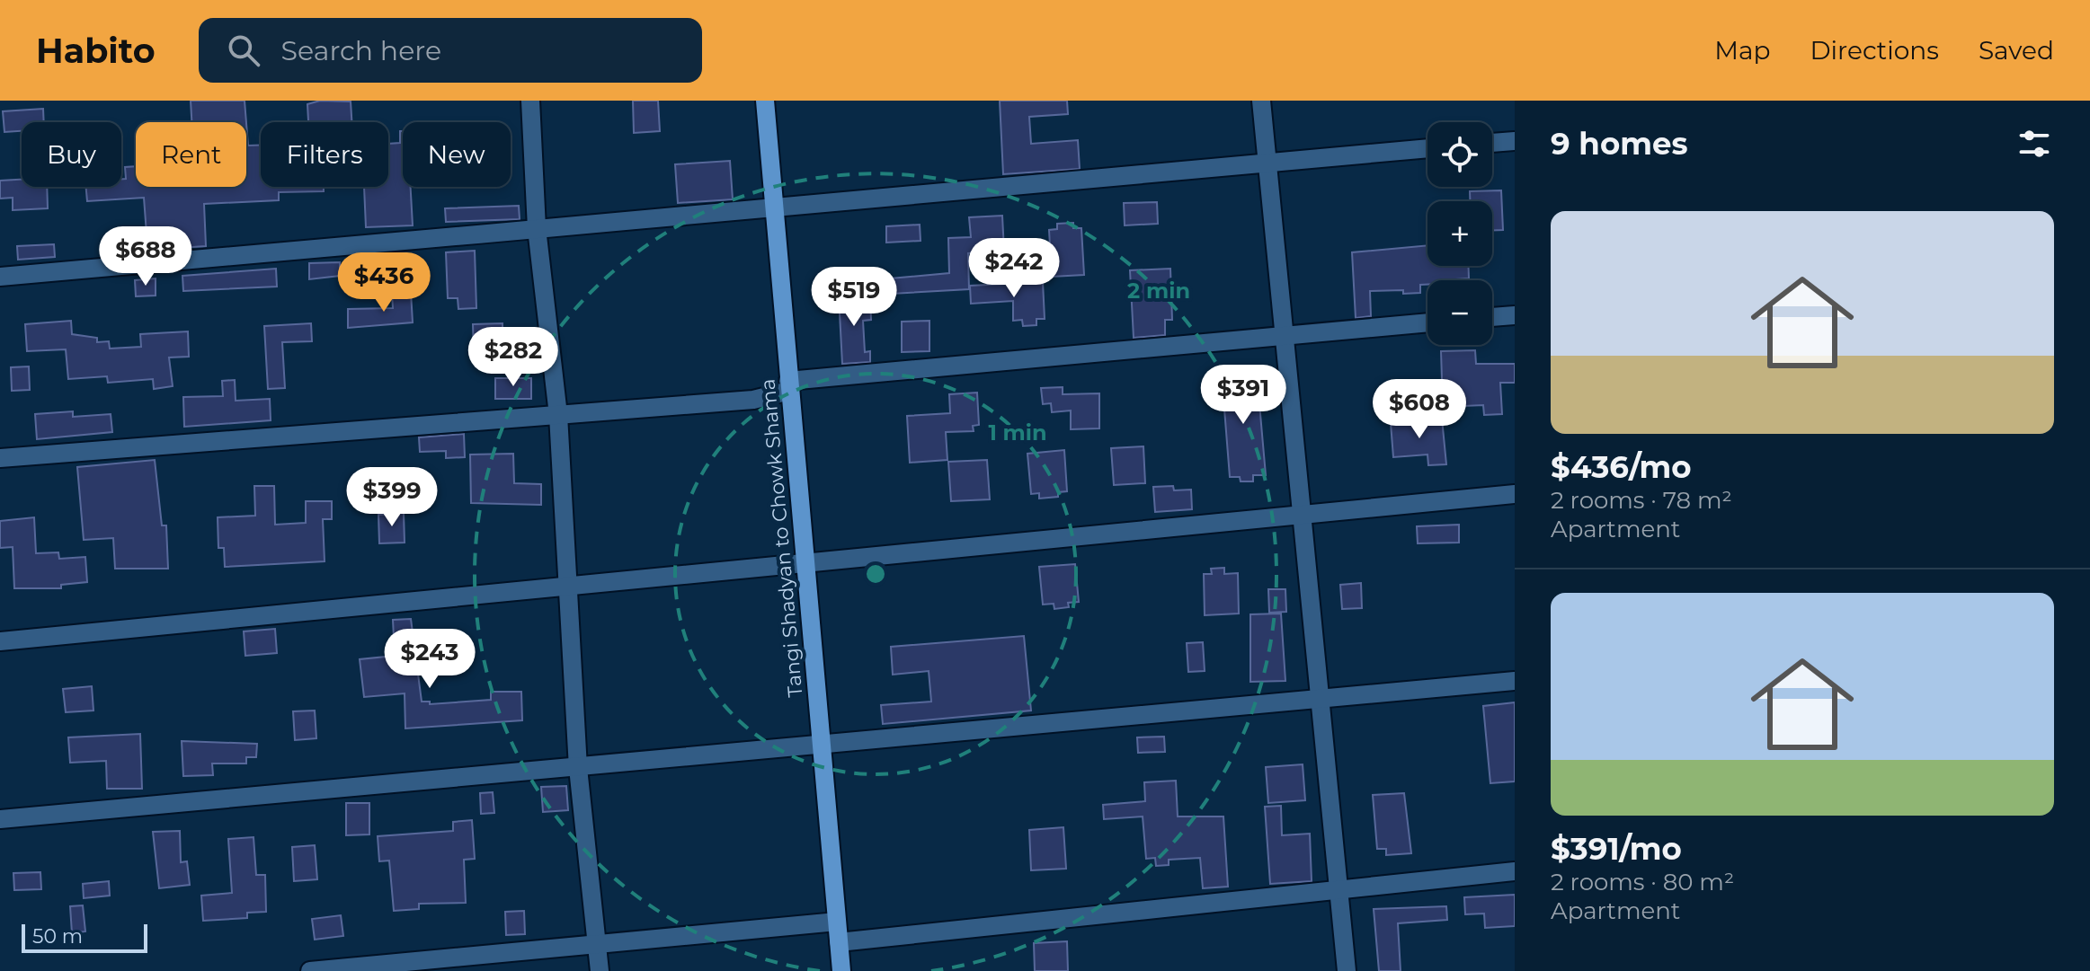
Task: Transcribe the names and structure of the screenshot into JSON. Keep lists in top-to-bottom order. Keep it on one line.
{"streets":{"main road":["Tangi Shadyan to Chowk Shama"]},"scale_bar":"50 m","page":{"header":"Habito","search":"Search here","nav":["Map","Directions","Saved"],"heading":"9 homes","map_buttons":["+","−"],"chip":["Buy","Rent","Filters","New"],"list":[{"name":"$436/mo","note":"2 rooms · 78 m² · Apartment"},{"name":"$391/mo","note":"2 rooms · 80 m² · Apartment"}],"price":["$688","$242","$436","$519","$282","$391","$608","$399","$243"],"scale":"50 m"},"rings":["2 min","1 min"]}
